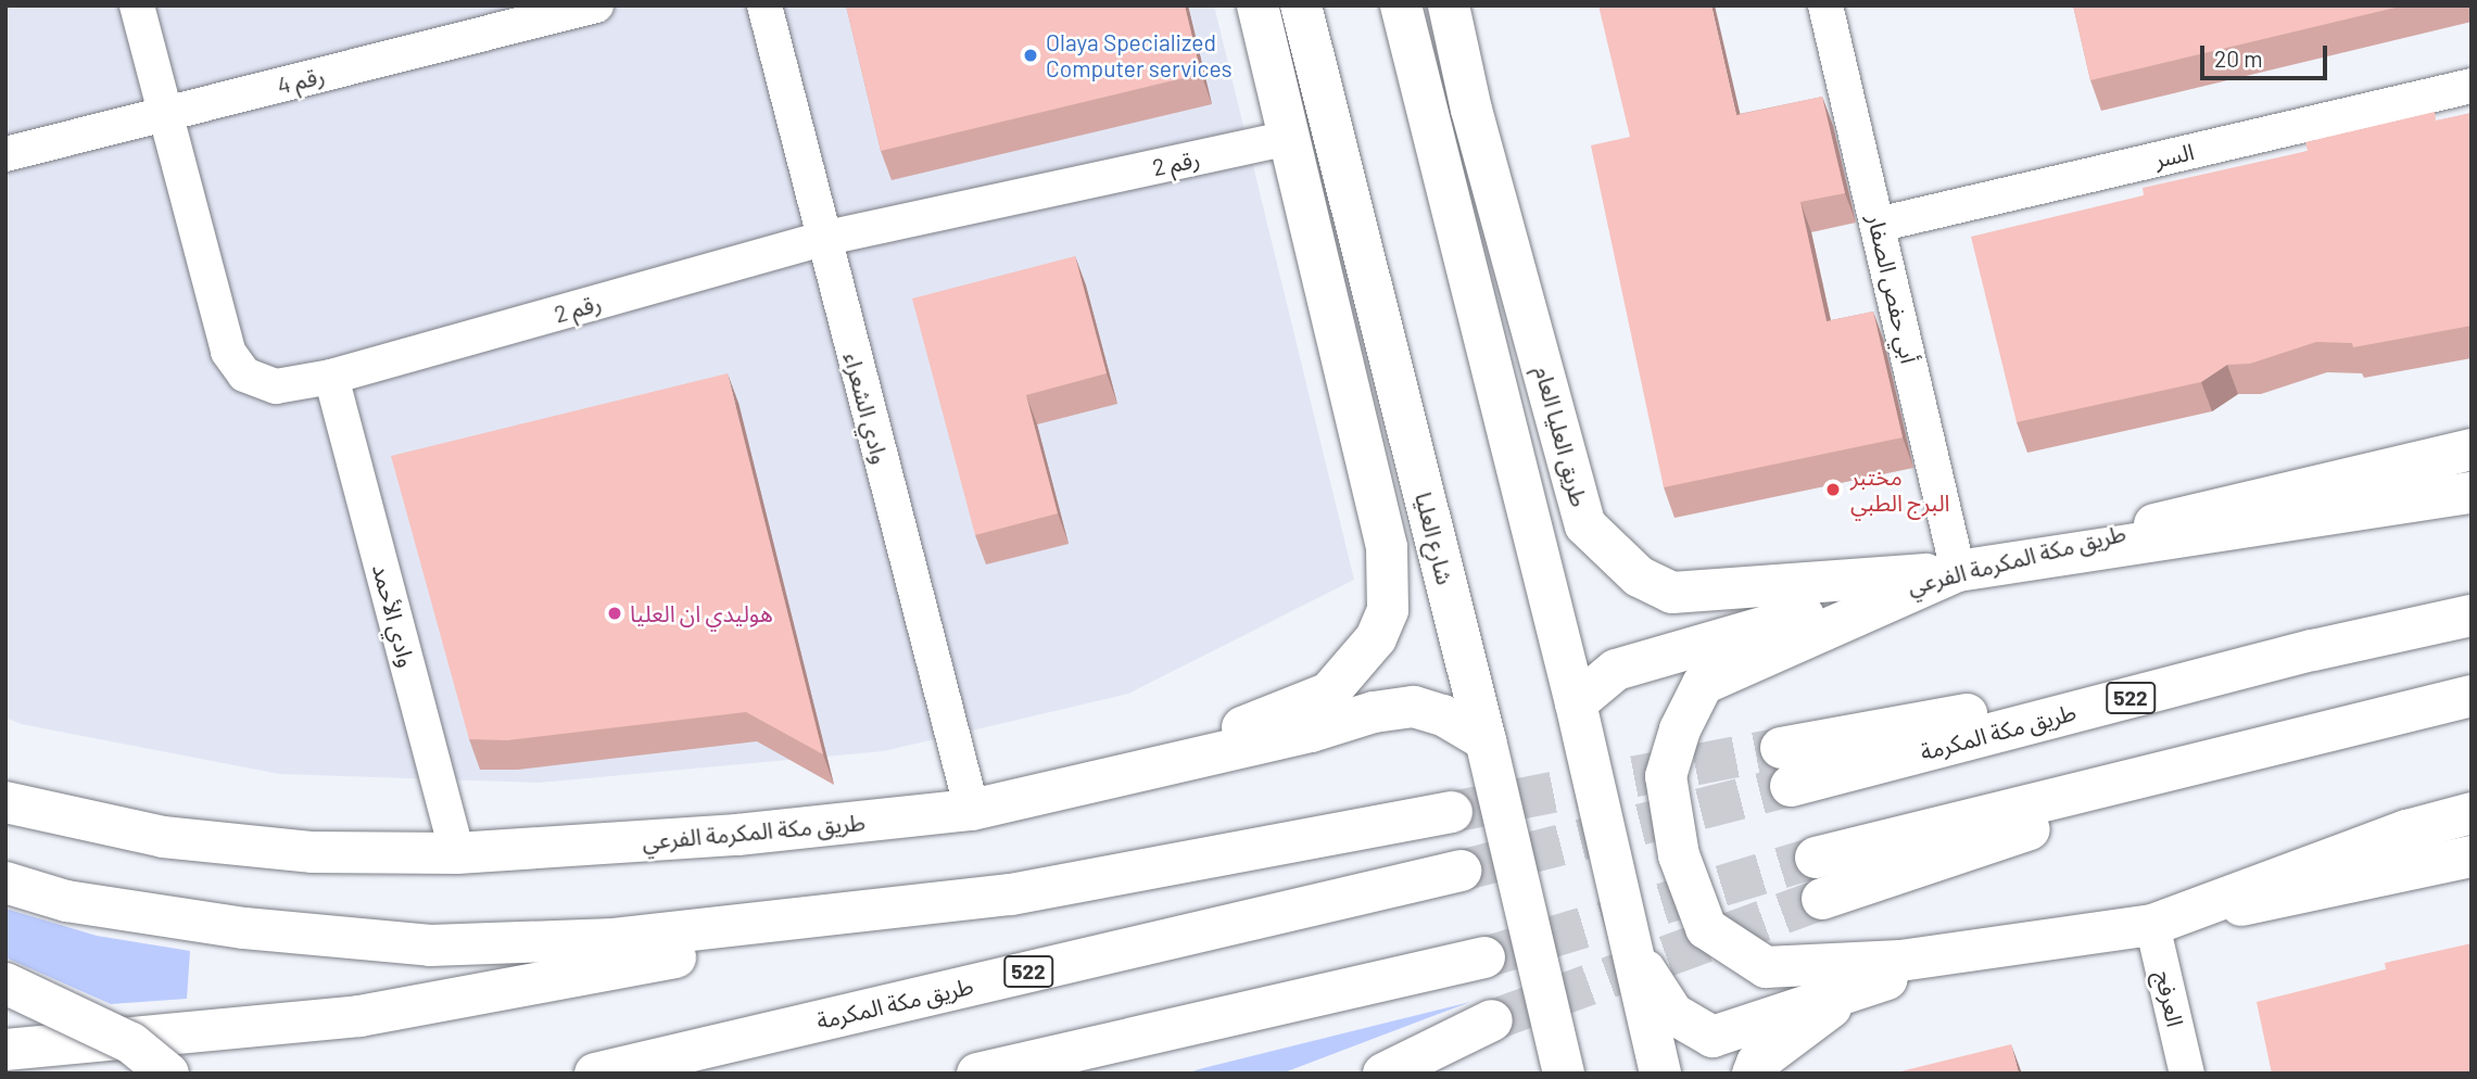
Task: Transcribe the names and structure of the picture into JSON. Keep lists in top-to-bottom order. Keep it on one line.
{"streets":{"main road":["طريق العليا العام","شارع العليا","طريق مكة المكرمة الفرعي","522","طريق مكة المكرمة"],"street":["رقم 4","السر","رقم 2","أبي حفص الصفار","وادي الشعراء","وادي الأحمد","العرفج"]},"crossings":[["رقم 4","رقم 2"],["السر","أبي حفص الصفار"],["رقم 2","وادي الشعراء"],["رقم 2","وادي الأحمد"],["أبي حفص الصفار","طريق العليا العام"],["أبي حفص الصفار","طريق مكة المكرمة الفرعي"],["وادي الشعراء","طريق مكة المكرمة الفرعي"],["طريق العليا العام","طريق مكة المكرمة الفرعي"],["شارع العليا","طريق مكة المكرمة الفرعي"],["طريق مكة المكرمة الفرعي","وادي الأحمد"]],"places":["Olaya Specialized Computer services","مختبر البرج الطبي","هوليدي ان العليا"],"scale_bar":"20 m"}
